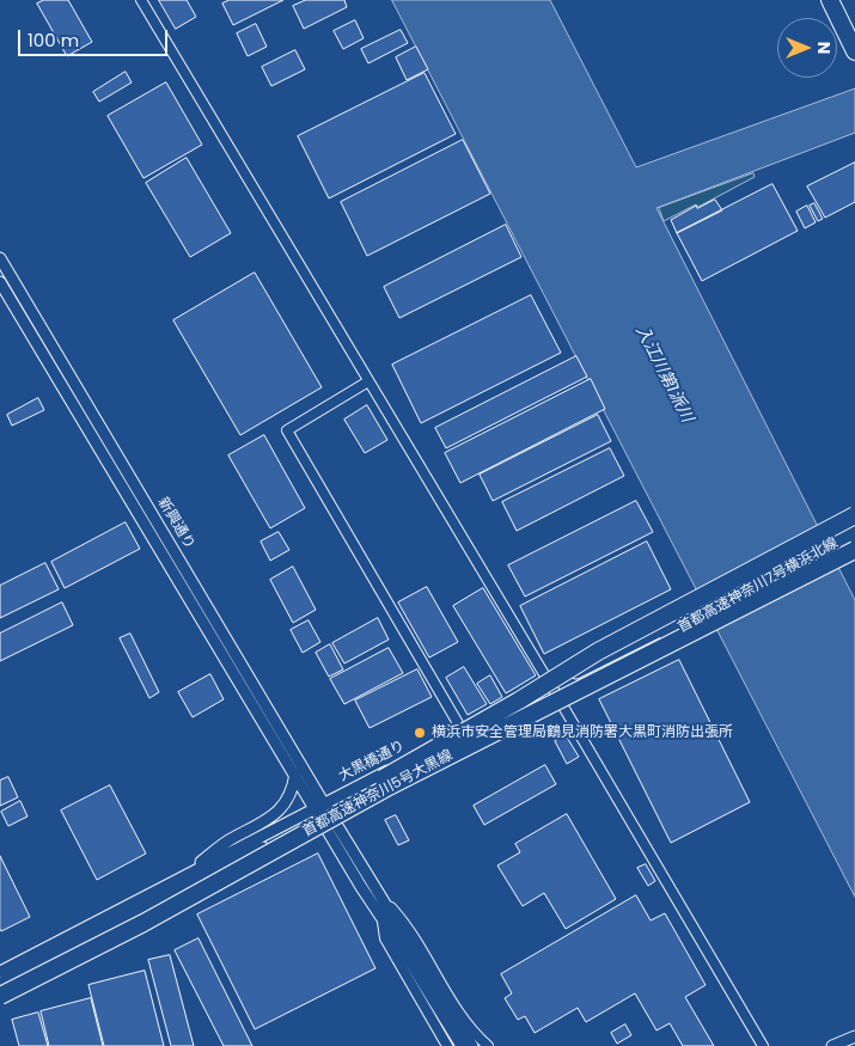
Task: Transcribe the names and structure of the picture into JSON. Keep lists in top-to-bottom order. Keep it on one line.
{"streets":{"highway":["首都高速神奈川7号横浜北線","首都高速神奈川5号大黒線"],"street":["新興通り","大黒橋通り"]},"crossings":[["新興通り","大黒橋通り"],["新興通り","首都高速神奈川5号大黒線"],["首都高速神奈川7号横浜北線","大黒橋通り"],["首都高速神奈川7号横浜北線","首都高速神奈川5号大黒線"],["大黒橋通り","首都高速神奈川5号大黒線"]],"water":["入江川第1派川"],"places":["横浜市安全管理局鶴見消防署大黒町消防出張所"],"scale_bar":"100 m","north":"right"}
